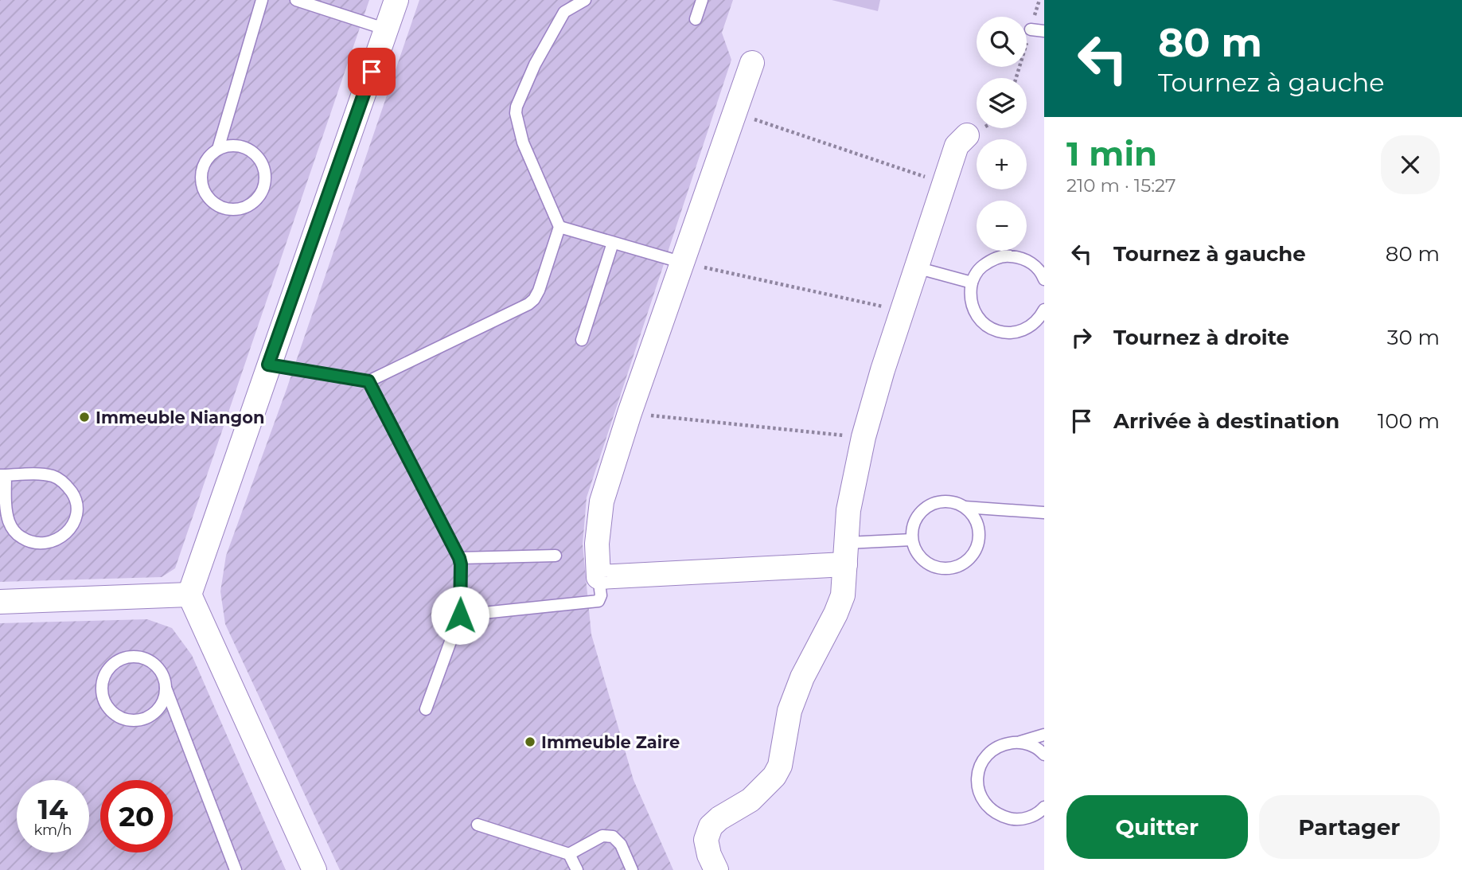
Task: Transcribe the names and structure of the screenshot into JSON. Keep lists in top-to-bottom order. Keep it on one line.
{"places":["Immeuble Niangon","Immeuble Zaire"],"page":{"turn":["80 m","Tournez à gauche"],"map_buttons":["+","−"],"heading":["1 min","210 m · 15:27"],"list":[{"name":"Tournez à gauche","value":"80 m"},{"name":"Tournez à droite","value":"30 m"},{"name":"Arrivée à destination","value":"100 m"}],"speed":"14 km/h","limit":"20","buttons":["Quitter","Partager"]}}
